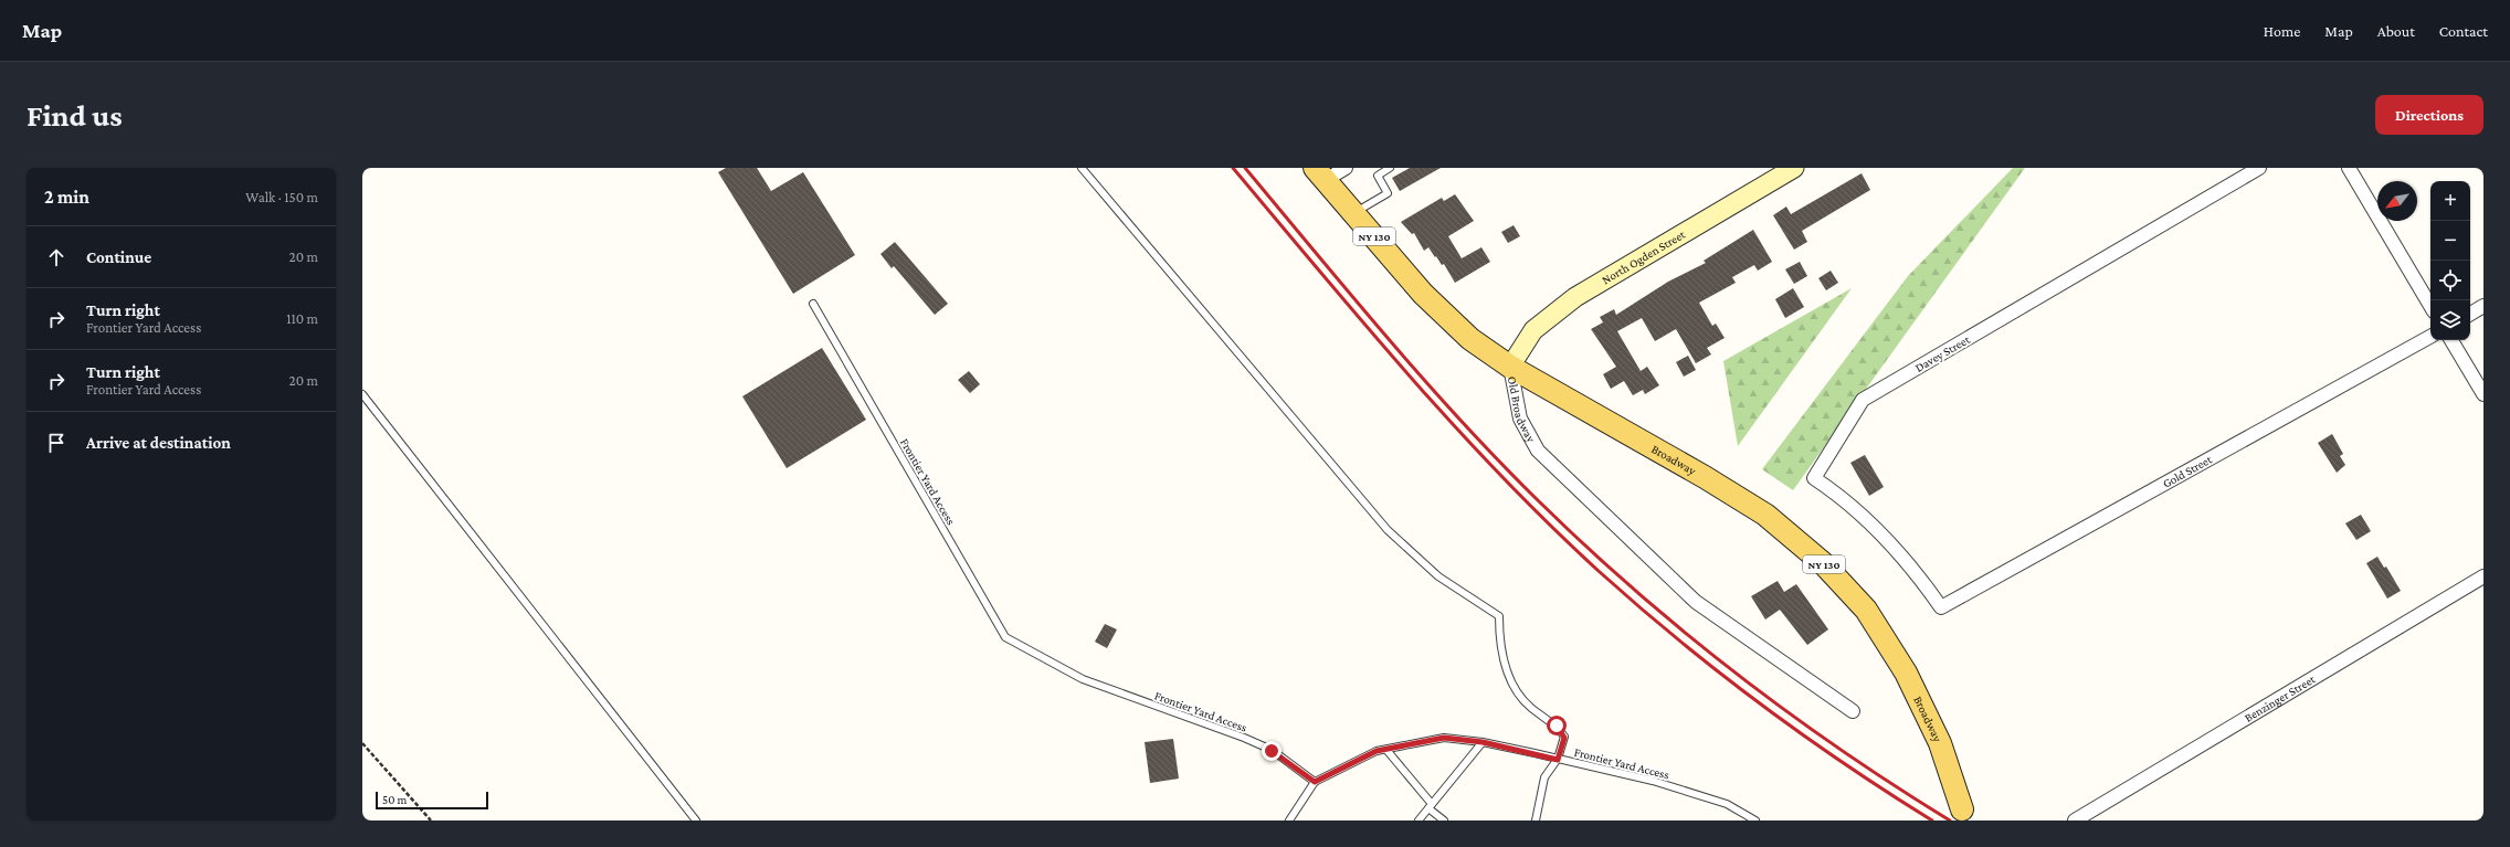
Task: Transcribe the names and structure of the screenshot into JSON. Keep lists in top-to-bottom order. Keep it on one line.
{"streets":{"main road":["NY 130","Broadway"],"street":["North Ogden Street","Davey Street","Old Broadway","Gold Street","Benzinger Street"],"lane":["Frontier Yard Access"]},"crossings":[["North Ogden Street","Old Broadway"],["North Ogden Street","Broadway"],["Davey Street","Gold Street"],["Old Broadway","Broadway"]],"scale_bar":"50 m","north":"bottom left","page":{"header":"Map","nav":["Home","Map","About","Contact"],"buttons":"Directions","title":"Find us","heading":["2 min","Walk · 150 m"],"map_buttons":["+","−"],"list":[["Continue","20 m"],["Turn right","Frontier Yard Access","110 m"],["Turn right","Frontier Yard Access","20 m"],"Arrive at destination"],"scale":"50 m"}}
